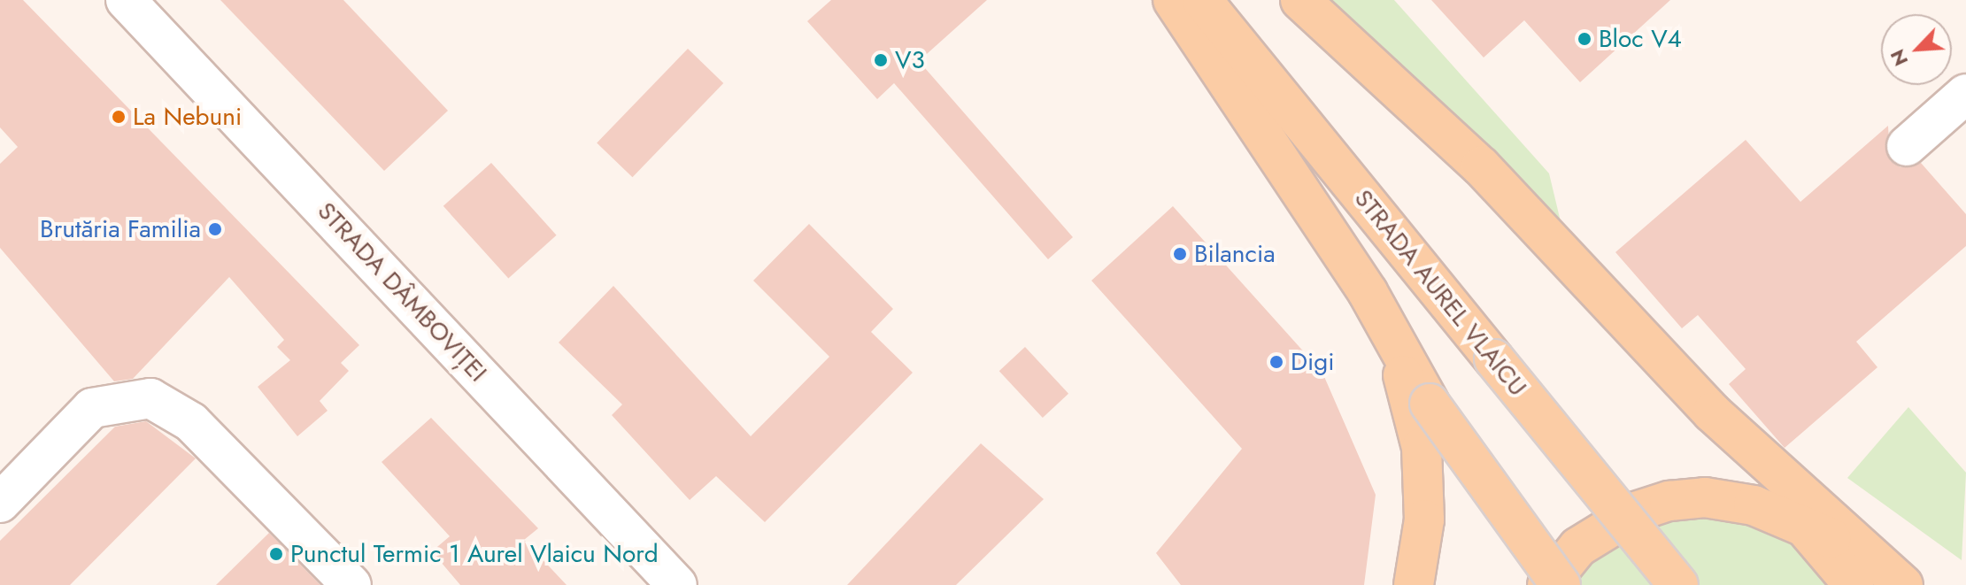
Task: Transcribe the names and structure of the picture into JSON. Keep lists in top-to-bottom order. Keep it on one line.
{"streets":{"main road":["STRADA AUREL VLAICU"],"street":["STRADA DÂMBOVIȚEI"]},"places":["Bloc V4","V3","La Nebuni","Brutăria Familia","Bilancia","Digi","Punctul Termic 1 Aurel Vlaicu Nord"],"north":"bottom left"}
